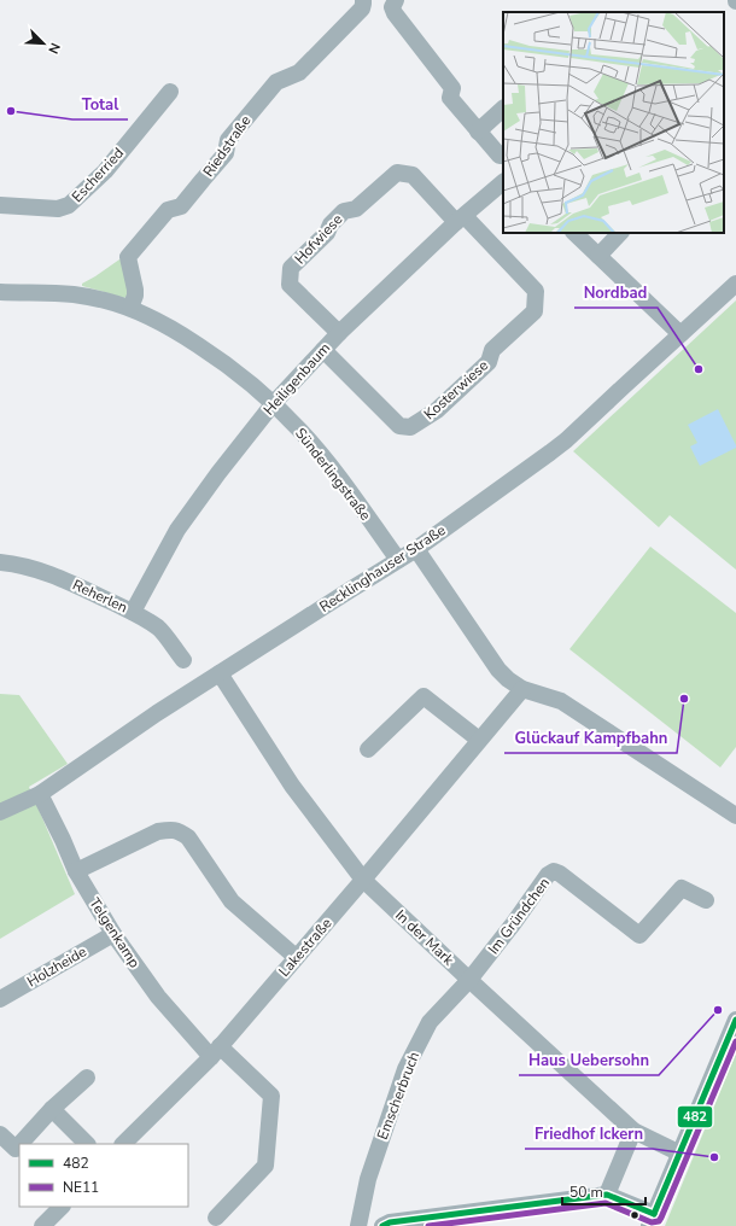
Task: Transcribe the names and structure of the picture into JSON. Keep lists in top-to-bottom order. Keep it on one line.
{"streets":{"street":["Riedstraße","Escherried","Hofwiese","Heiligenbaum","Kosterwiese","Sünderlingstraße","Recklinghauser Straße","Reherlen","Im Gründchen","Telgenkamp","In der Mark","Lakestraße","Holzheide","Emscherbruch"]},"crossings":[["Riedstraße","Sünderlingstraße"],["Hofwiese","Heiligenbaum"],["Hofwiese","Kosterwiese"],["Heiligenbaum","Kosterwiese"],["Heiligenbaum","Sünderlingstraße"],["Heiligenbaum","Reherlen"],["Sünderlingstraße","Recklinghauser Straße"],["Recklinghauser Straße","Telgenkamp"],["Recklinghauser Straße","In der Mark"],["Im Gründchen","In der Mark"],["Im Gründchen","Emscherbruch"],["Telgenkamp","Lakestraße"],["Telgenkamp","Holzheide"],["In der Mark","Lakestraße"],["In der Mark","Emscherbruch"]],"places":["Total","Nordbad","Glückauf Kampfbahn","Haus Uebersohn","Friedhof Ickern"],"lines":["transit line 482","transit line NE11"],"legend":["482","NE11"],"scale_bar":"50 m","north":"bottom right"}
